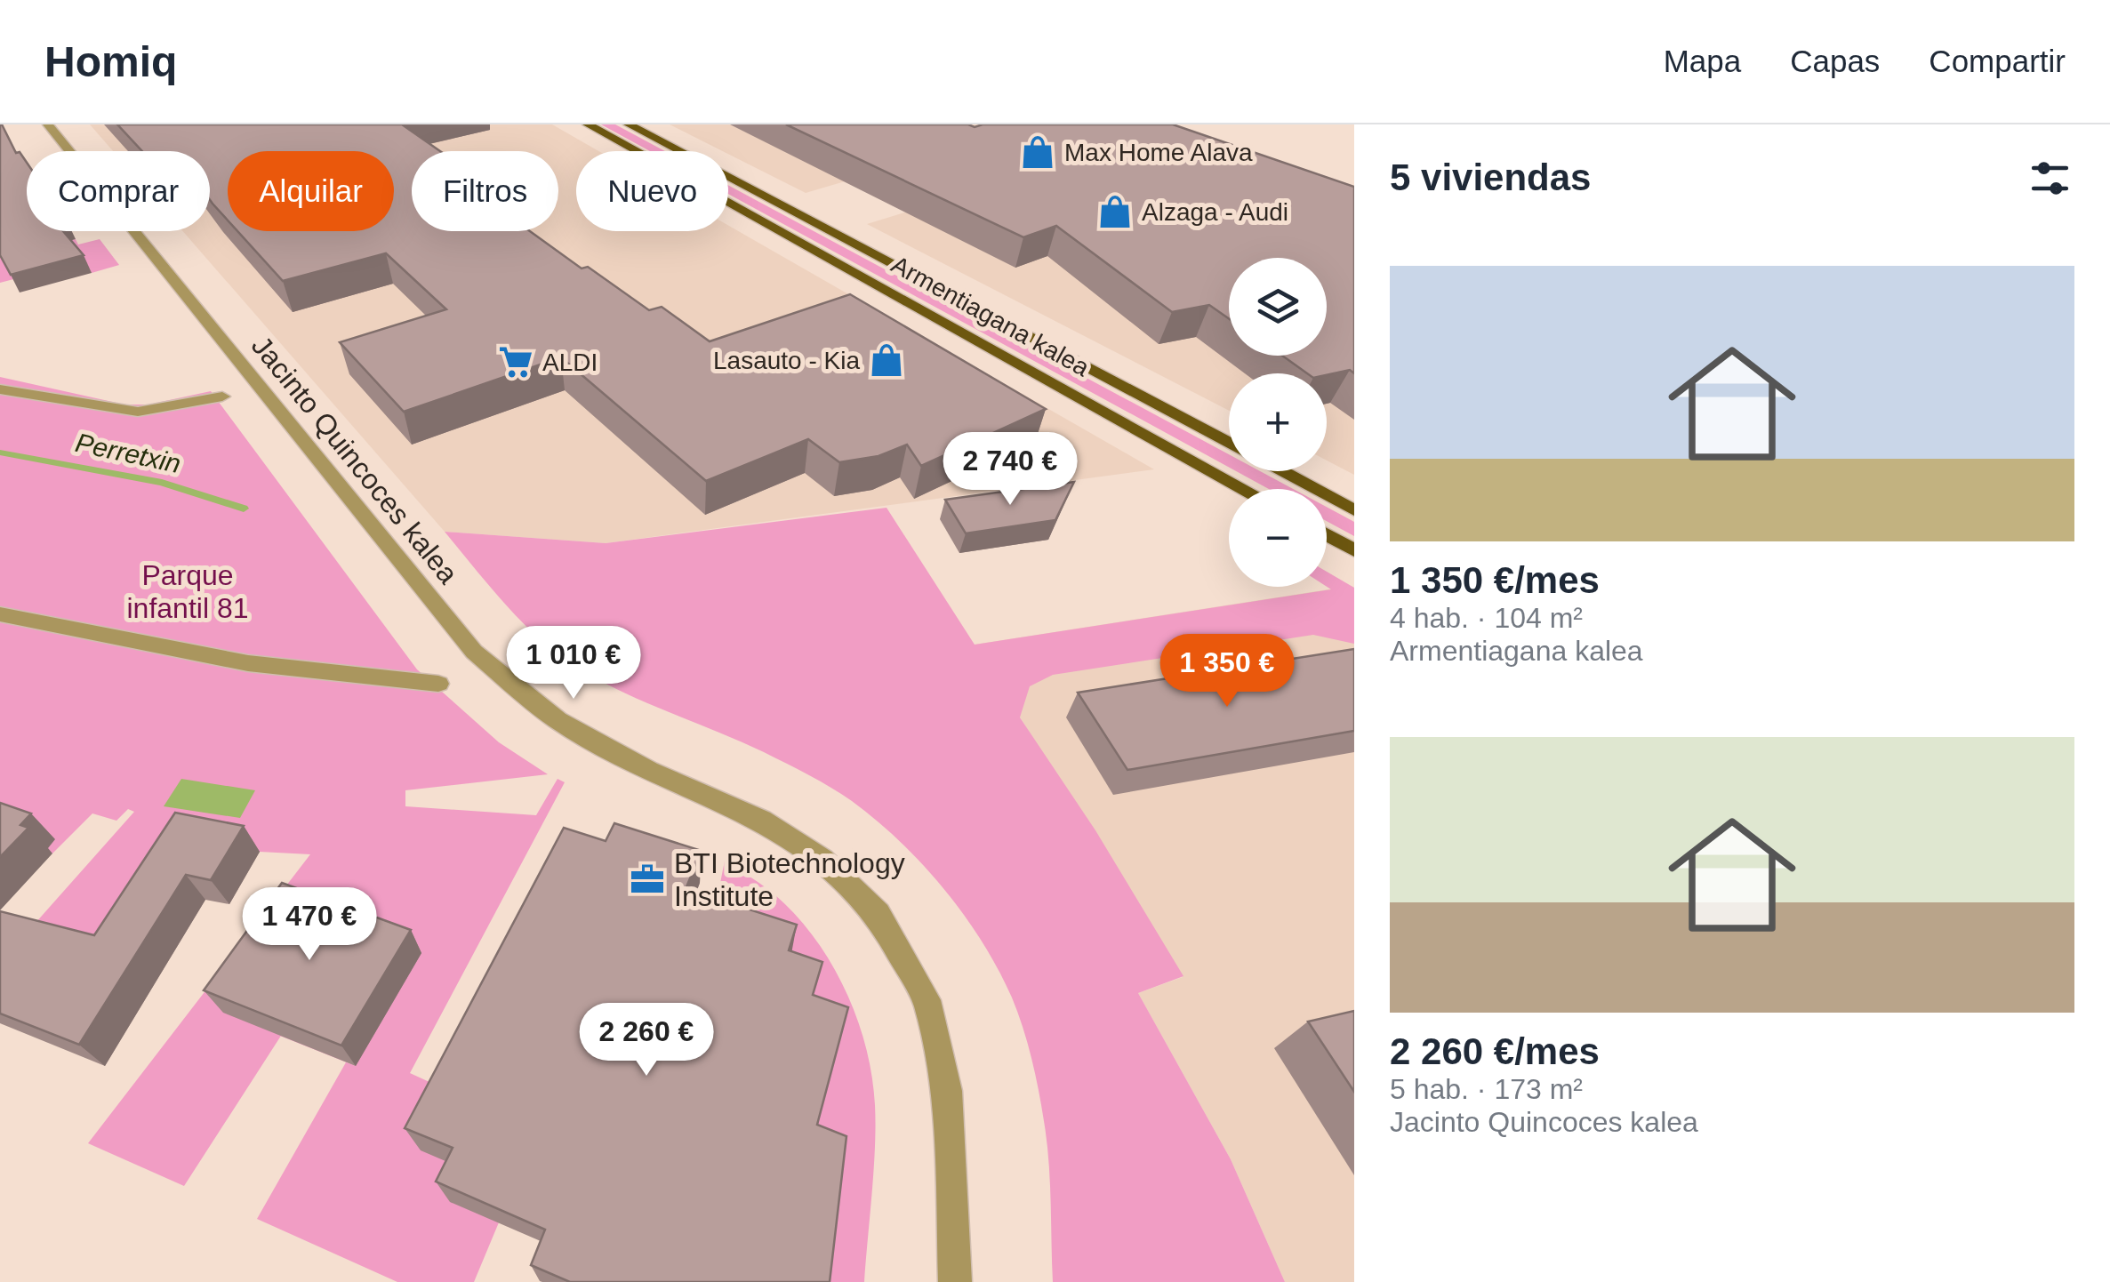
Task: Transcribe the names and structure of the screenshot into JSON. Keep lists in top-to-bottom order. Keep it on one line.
{"streets":{"main road":["Armentiagana kalea"],"street":["Jacinto Quincoces kalea"]},"water":["Perretxin"],"parks":["Parque infantil 81"],"places":{"shop":["Max Home Alava","Alzaga - Audi","Lasauto - Kia"],"supermarket":["ALDI"],"office":["BTI Biotechnology Institute"]},"page":{"header":"Homiq","nav":["Mapa","Capas","Compartir"],"heading":"5 viviendas","chip":["Comprar","Alquilar","Filtros","Nuevo"],"list":[{"name":"1 350 €/mes","note":"4 hab. · 104 m² · Armentiagana kalea"},{"name":"2 260 €/mes","note":"5 hab. · 173 m² · Jacinto Quincoces kalea"}],"map_buttons":["+","−"],"price":["2 740 €","1 010 €","1 350 €","1 470 €","2 260 €"]}}
